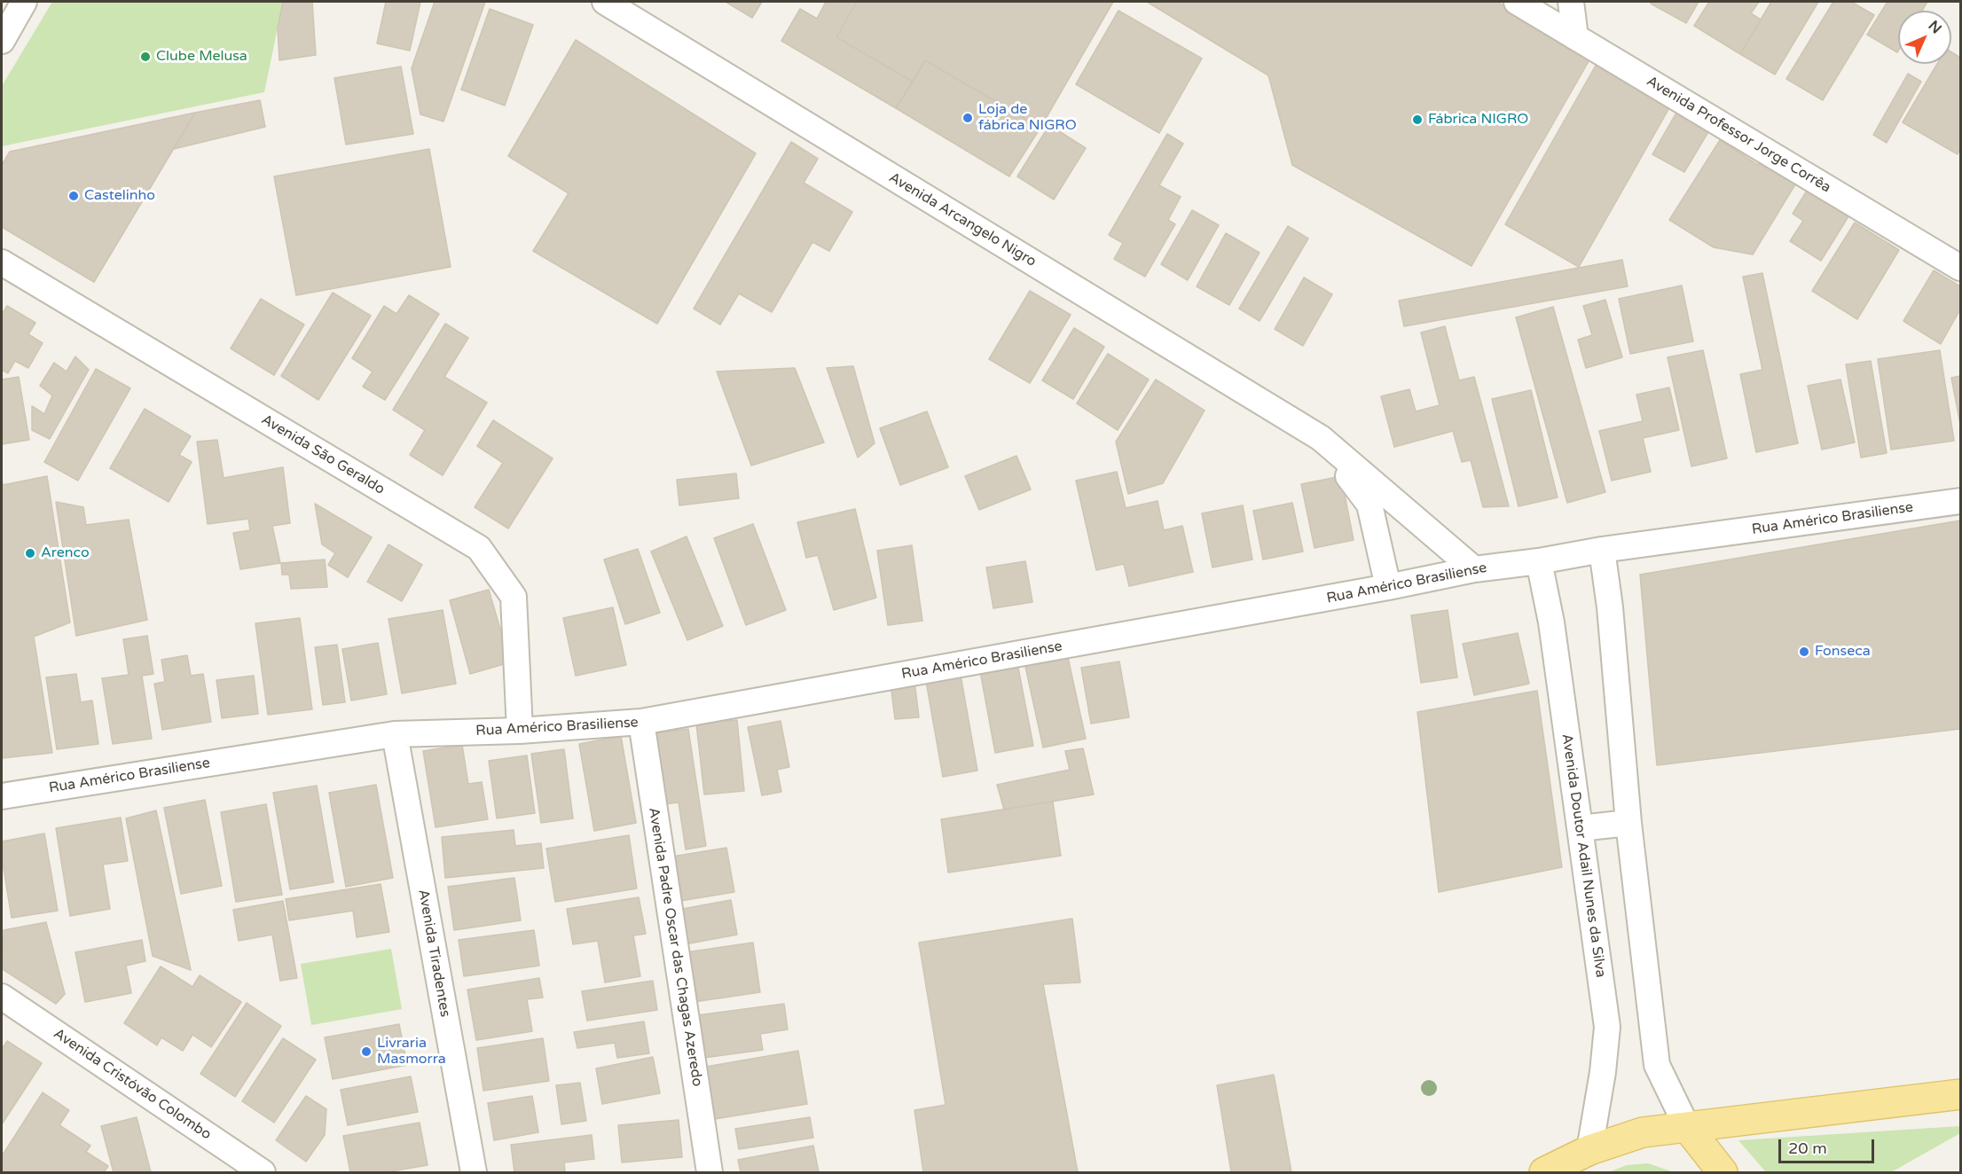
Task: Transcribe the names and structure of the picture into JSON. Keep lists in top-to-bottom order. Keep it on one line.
{"streets":{"street":["Avenida Professor Jorge Corrêa","Avenida Arcangelo Nigro","Avenida São Geraldo","Rua Américo Brasiliense","Avenida Doutor Adail Nunes da Silva","Avenida Padre Oscar das Chagas Azeredo","Avenida Tiradentes","Avenida Cristóvão Colombo"]},"crossings":[["Avenida Arcangelo Nigro","Rua Américo Brasiliense"],["Avenida São Geraldo","Rua Américo Brasiliense"],["Rua Américo Brasiliense","Avenida Doutor Adail Nunes da Silva"],["Rua Américo Brasiliense","Avenida Padre Oscar das Chagas Azeredo"],["Rua Américo Brasiliense","Avenida Tiradentes"]],"places":["Clube Melusa","Loja de fábrica NIGRO","Fábrica NIGRO","Castelinho","Arenco","Fonseca","Livraria Masmorra"],"scale_bar":"20 m","north":"top right"}
